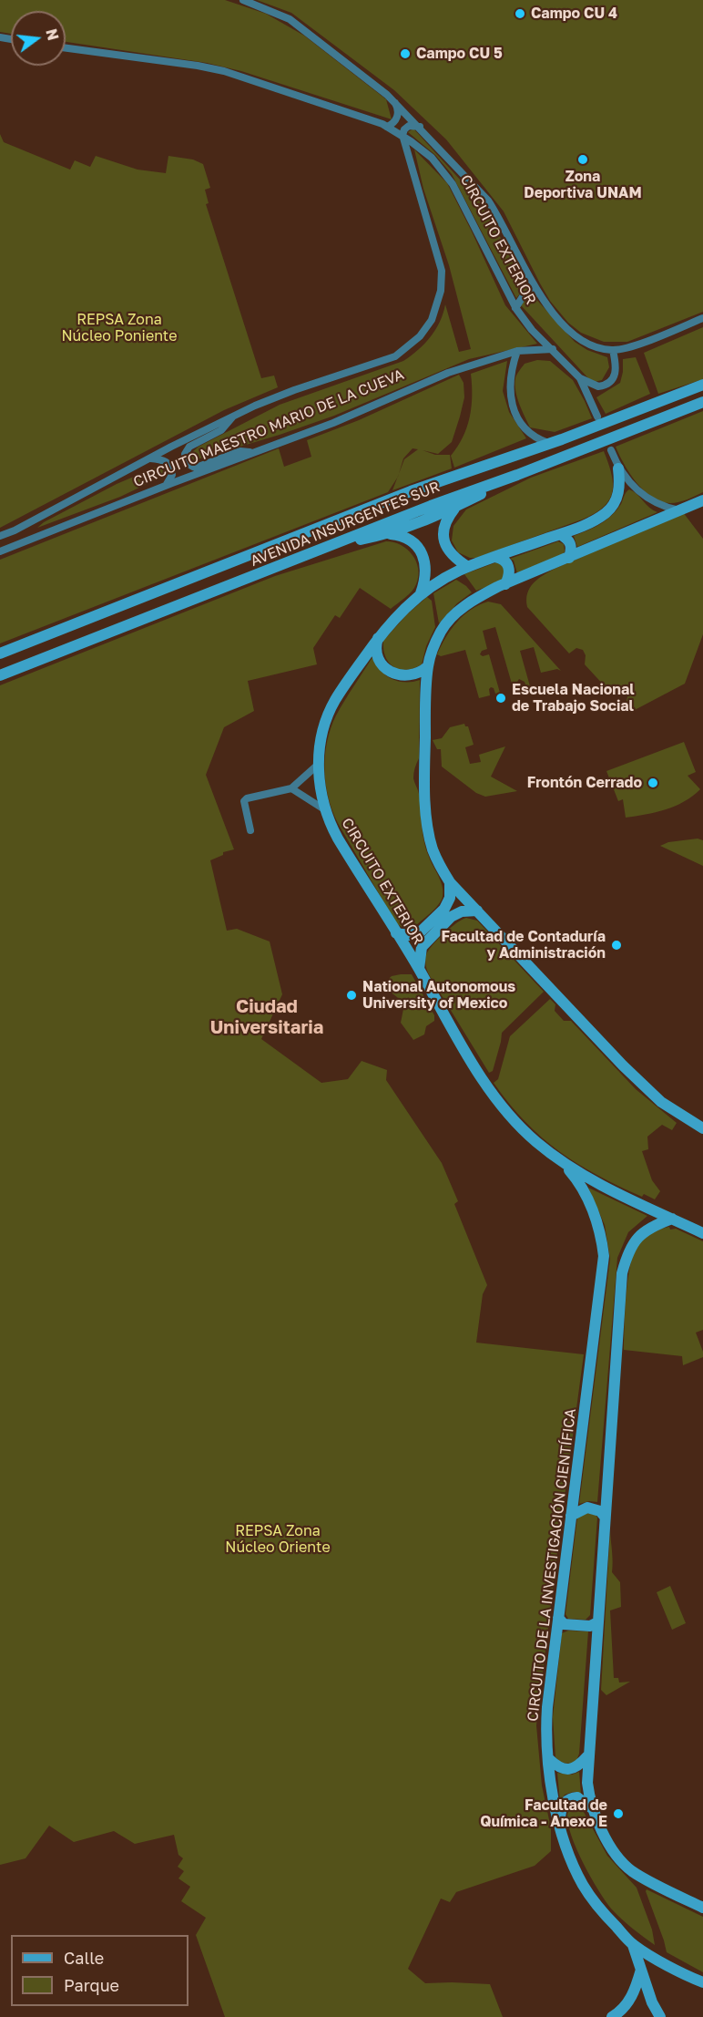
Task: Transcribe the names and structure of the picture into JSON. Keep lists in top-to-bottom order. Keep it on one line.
{"streets":{"street":["CIRCUITO EXTERIOR","CIRCUITO MAESTRO MARIO DE LA CUEVA","AVENIDA INSURGENTES SUR","CIRCUITO DE LA INVESTIGACIÓN CIENTÍFICA"]},"crossings":[["CIRCUITO EXTERIOR","CIRCUITO MAESTRO MARIO DE LA CUEVA"],["CIRCUITO EXTERIOR","CIRCUITO DE LA INVESTIGACIÓN CIENTÍFICA"]],"districts":["Ciudad Universitaria"],"parks":["REPSA Zona Núcleo Poniente","REPSA Zona Núcleo Oriente"],"places":["Campo CU 4","Campo CU 5","Zona Deportiva UNAM","Escuela Nacional de Trabajo Social","Frontón Cerrado","Facultad de Contaduría y Administración","National Autonomous University of Mexico","Facultad de Química - Anexo E"],"legend":["Calle","Parque"],"north":"right"}
